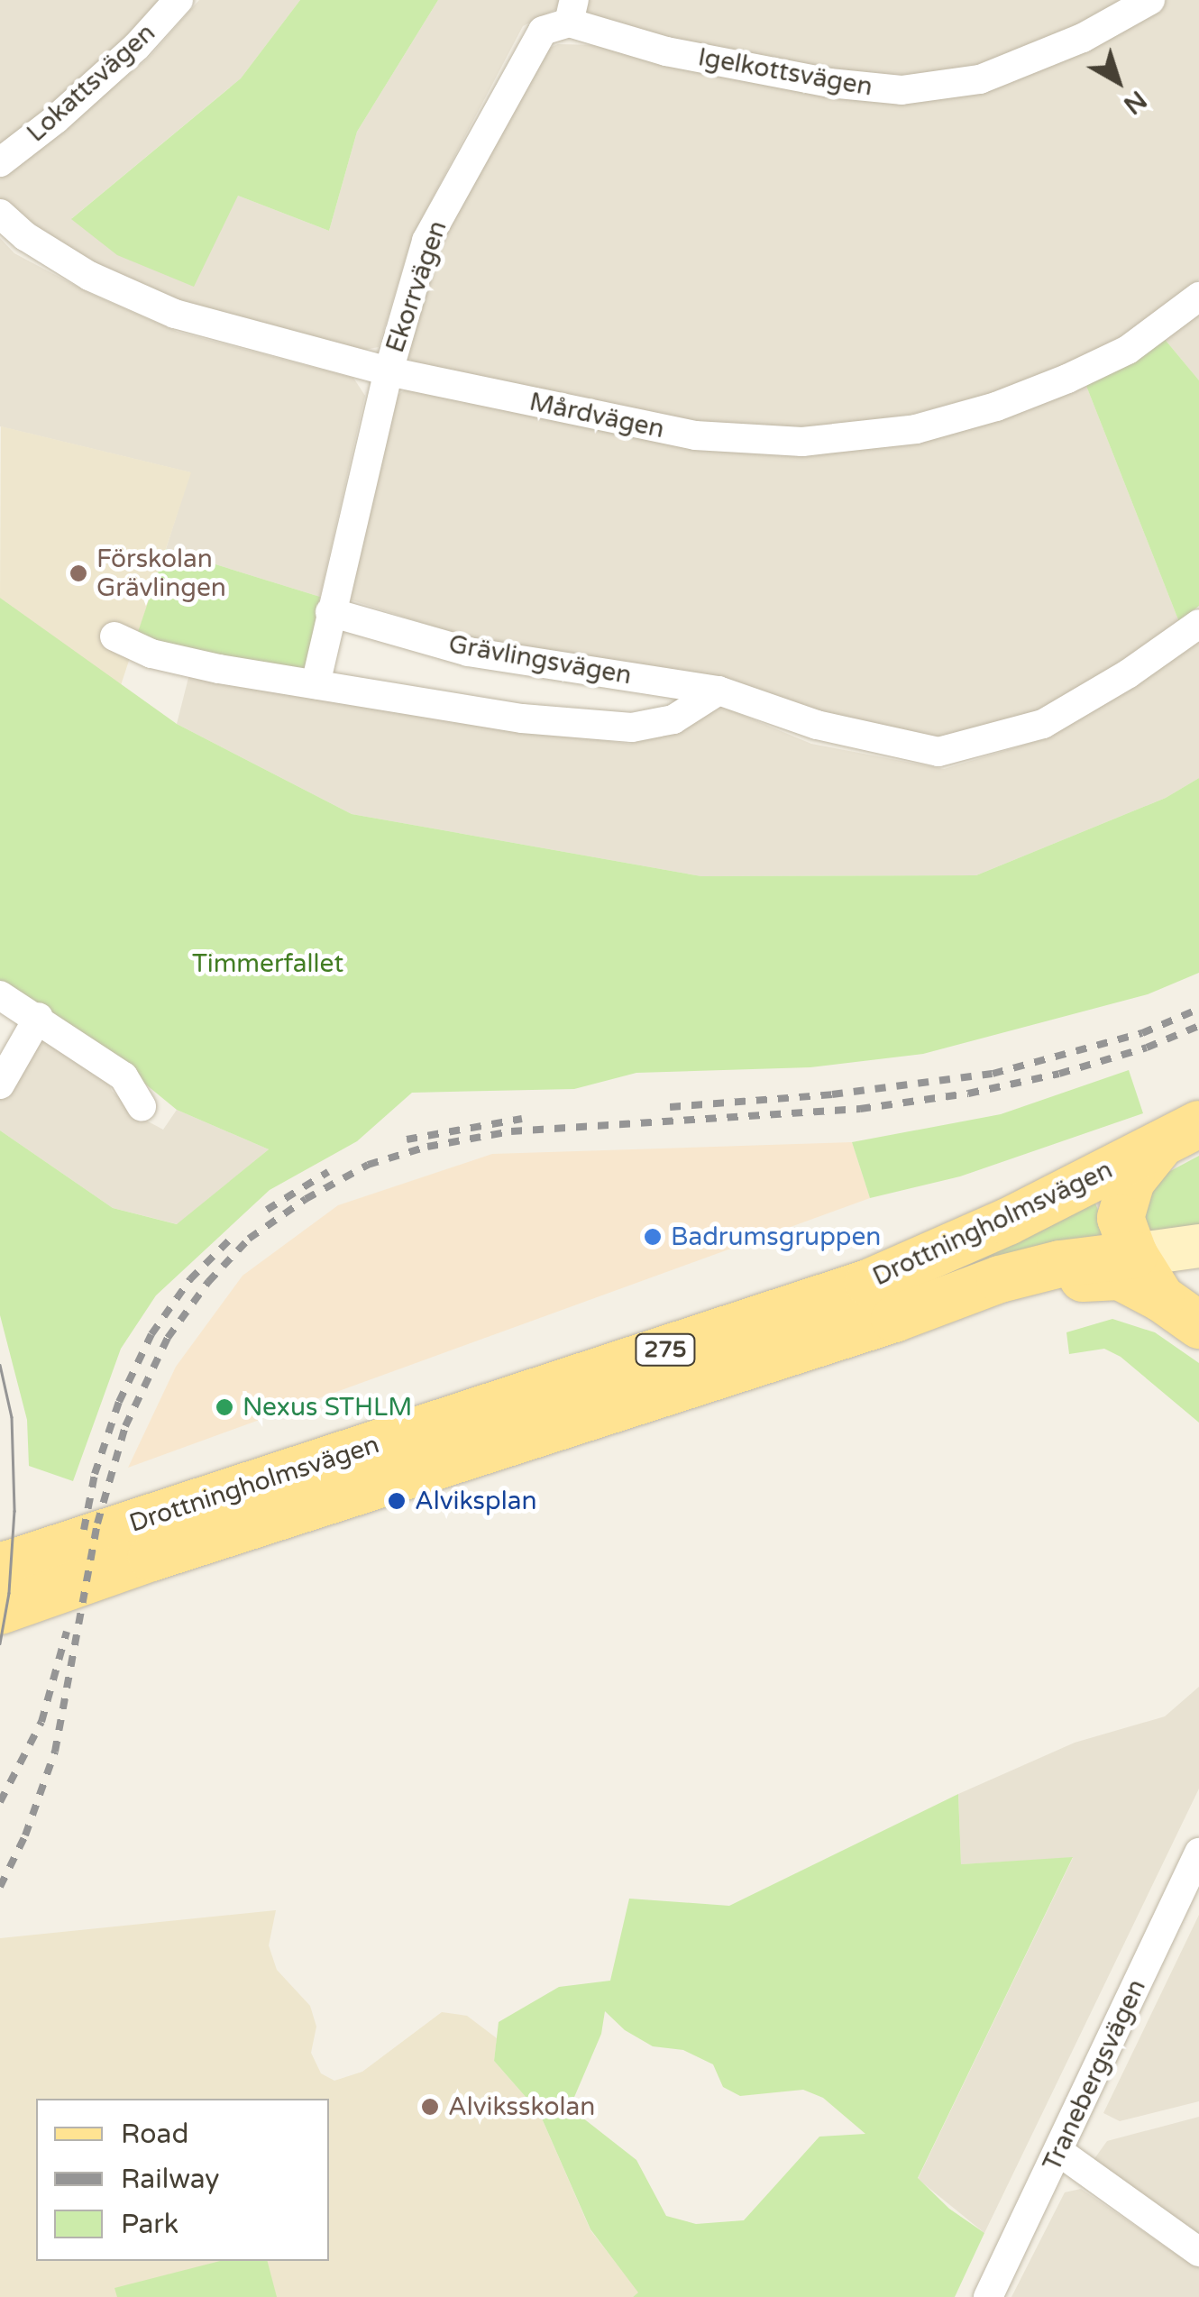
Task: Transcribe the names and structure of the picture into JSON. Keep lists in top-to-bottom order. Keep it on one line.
{"streets":{"main road":["Drottningholmsvägen","275"],"street":["Igelkottsvägen","Lokattsvägen","Ekorrvägen","Mårdvägen","Grävlingsvägen","Tranebergsvägen"]},"crossings":[["Igelkottsvägen","Ekorrvägen"],["Ekorrvägen","Mårdvägen"],["Ekorrvägen","Grävlingsvägen"]],"parks":["Timmerfallet"],"places":["Förskolan Grävlingen","Badrumsgruppen","Nexus STHLM","Alviksplan","Alviksskolan"],"legend":["Road","Railway","Park"],"north":"bottom right"}
